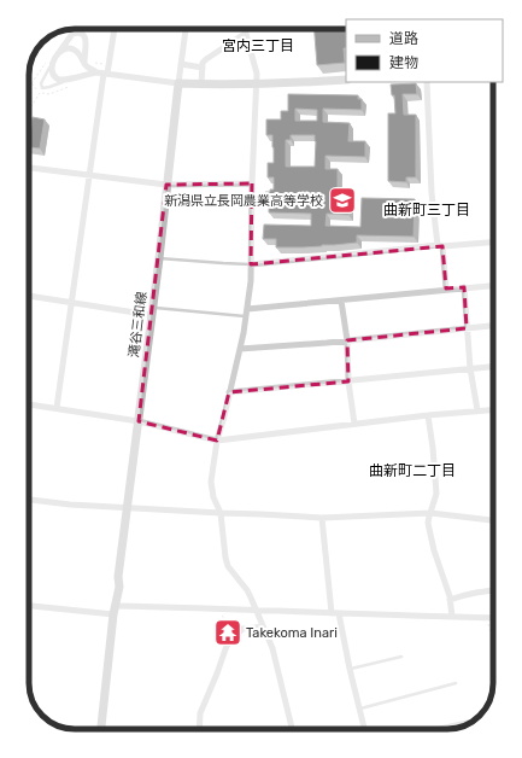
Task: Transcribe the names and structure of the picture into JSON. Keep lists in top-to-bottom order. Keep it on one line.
{"streets":{"main road":["滝谷三和線"]},"districts":["宮内三丁目","曲新町三丁目","曲新町二丁目"],"places":{"school or university":["新潟県立長岡農業高等学校"],"temple":["Takekoma Inari"]},"legend":["道路","建物"]}
